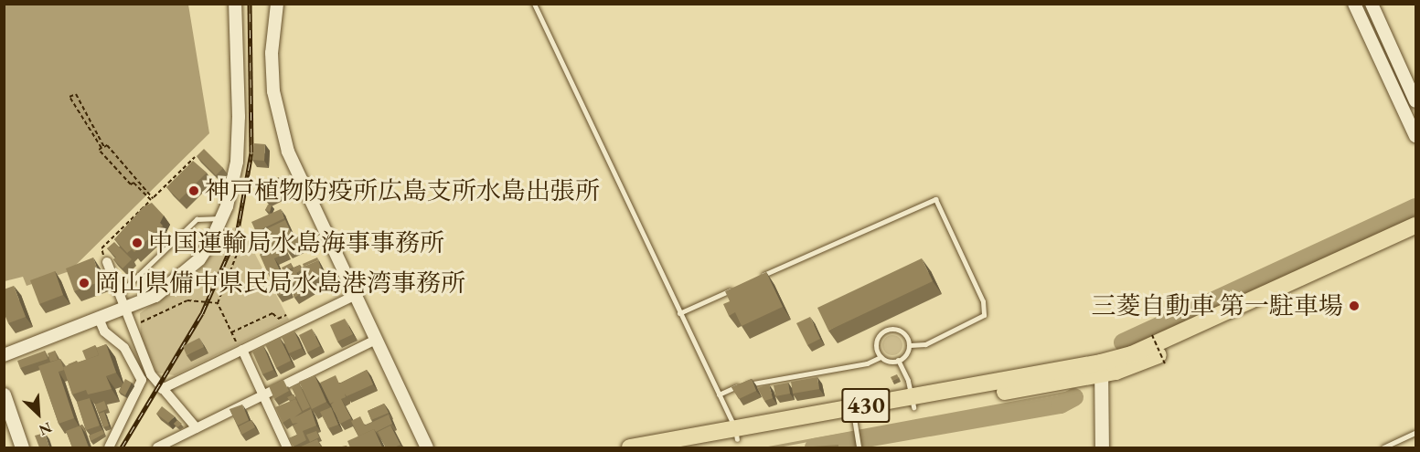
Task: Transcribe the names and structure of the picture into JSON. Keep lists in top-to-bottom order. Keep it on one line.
{"streets":{"highway":["430"]},"places":["神戸植物防疫所広島支所水島出張所","中国運輸局水島海事事務所","岡山県備中県民局水島港湾事務所","三菱自動車 第一駐車場"],"north":"bottom right"}
